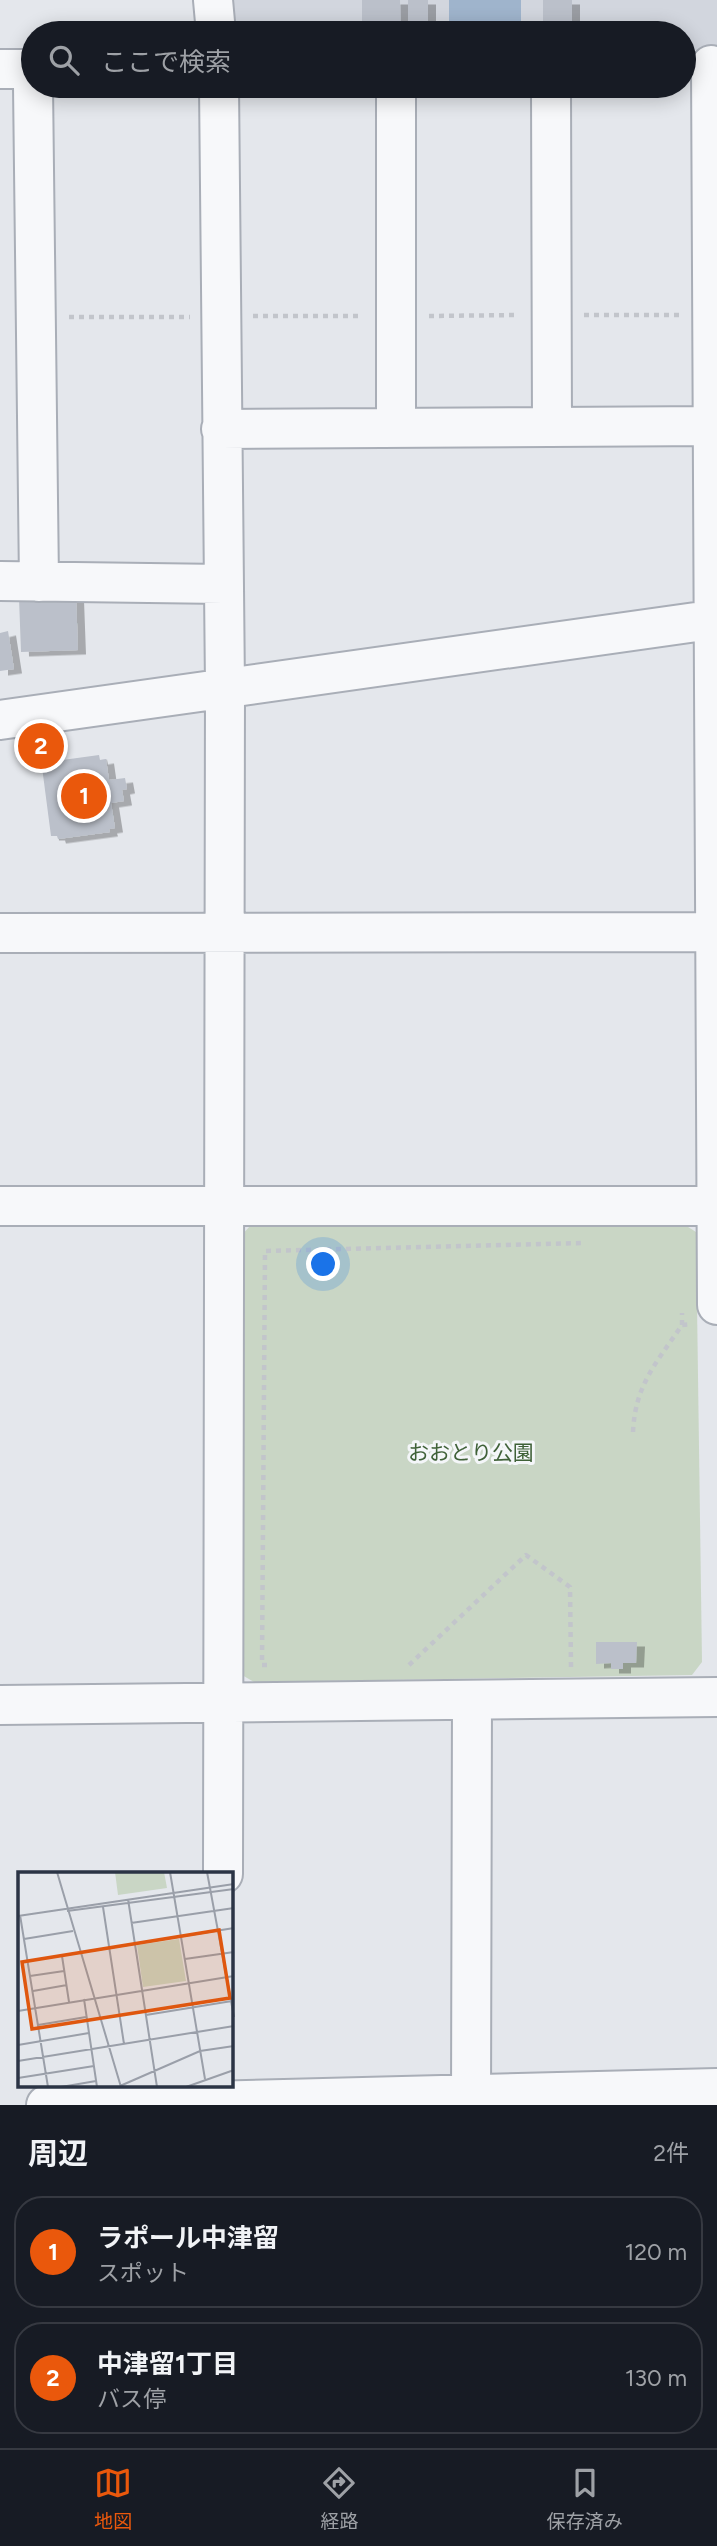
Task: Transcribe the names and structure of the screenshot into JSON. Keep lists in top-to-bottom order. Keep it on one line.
{"parks":["おおとり公園"],"page":{"search":"ここで検索","pins":["2","1"],"heading":["周辺","2件"],"list":[{"mark":"1","name":"ラポール中津留","note":"スポット","value":"120 m"},{"mark":"2","name":"中津留1丁目","note":"バス停","value":"130 m"}],"nav":["地図","経路","保存済み"]}}
